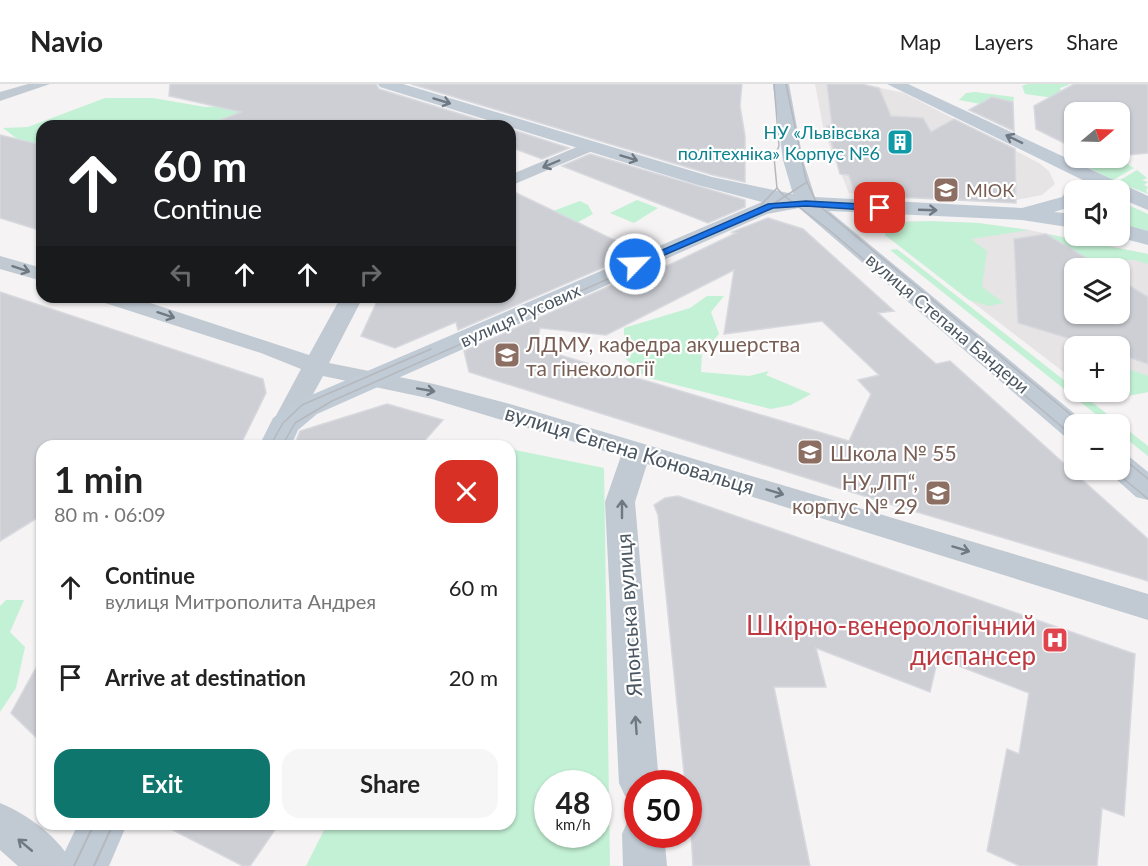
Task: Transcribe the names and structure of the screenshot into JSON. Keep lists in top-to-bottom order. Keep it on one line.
{"streets":{"main road":["вулиця Русових","вулиця Степана Бандери"],"street":["вулиця Євгена Коновальця","Японська вулиця"]},"crossings":[["вулиця Русових","вулиця Степана Бандери"],["вулиця Русових","вулиця Євгена Коновальця"],["вулиця Євгена Коновальця","Японська вулиця"]],"one_way":["вулиця Євгена Коновальця","Японська вулиця"],"places":{"building":["НУ «Львівська політехніка» Корпус №6"],"school or university":["МІОК","ЛДМУ, кафедра акушерства та гінекології","Школа № 55","НУ„ЛП“, корпус № 29"],"hospital":["Шкірно-венерологічний диспансер"]},"north":"right","page":{"header":"Navio","nav":["Map","Layers","Share"],"map_buttons":["+","−"],"turn":["60 m","Continue"],"heading":["1 min","80 m · 06:09"],"list":[{"name":"Continue","note":"вулиця Митрополита Андрея","value":"60 m"},{"name":"Arrive at destination","value":"20 m"}],"buttons":["Exit","Share"],"speed":"48 km/h","limit":"50"}}
